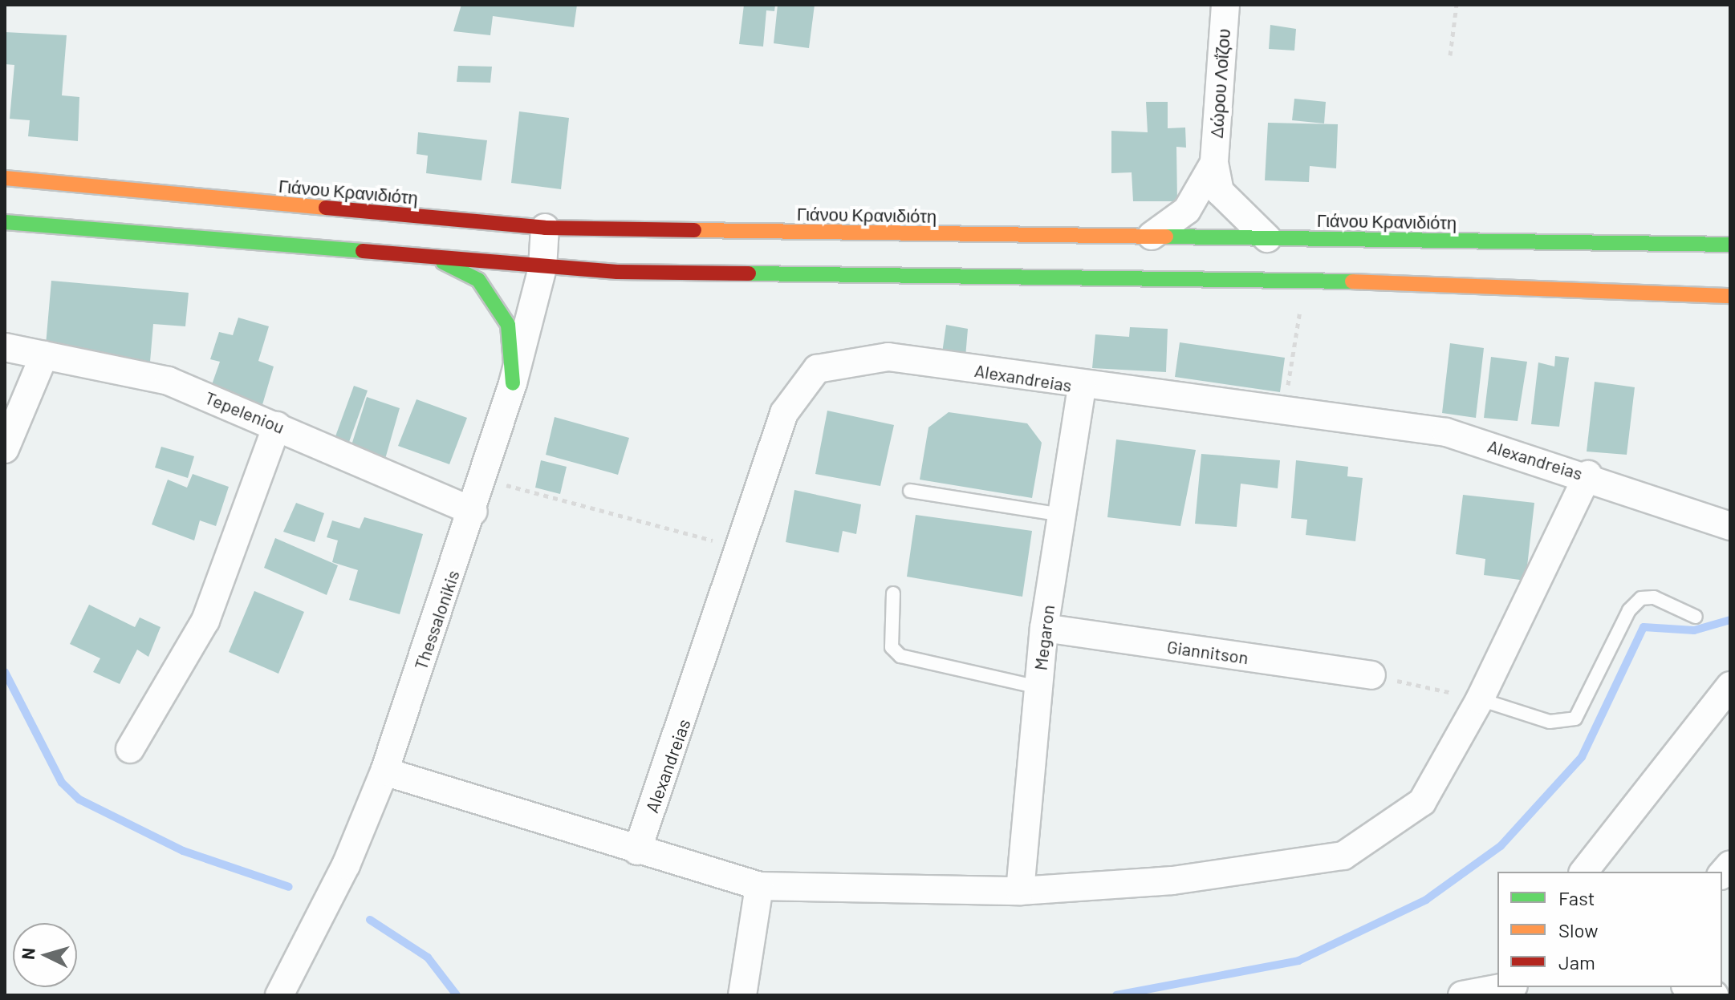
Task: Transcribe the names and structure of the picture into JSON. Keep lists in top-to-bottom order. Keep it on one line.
{"streets":{"main road":["Γιάνου Κρανιδιότη"],"street":["Δώρου Λοΐζου","Alexandreias","Tepeleniou","Thessalonikis","Megaron","Giannitson"]},"crossings":[["Δώρου Λοΐζου","Γιάνου Κρανιδιότη"],["Γιάνου Κρανιδιότη","Thessalonikis"],["Alexandreias","Megaron"],["Tepeleniou","Thessalonikis"],["Megaron","Giannitson"]],"legend":["Fast","Slow","Jam"],"north":"left"}
